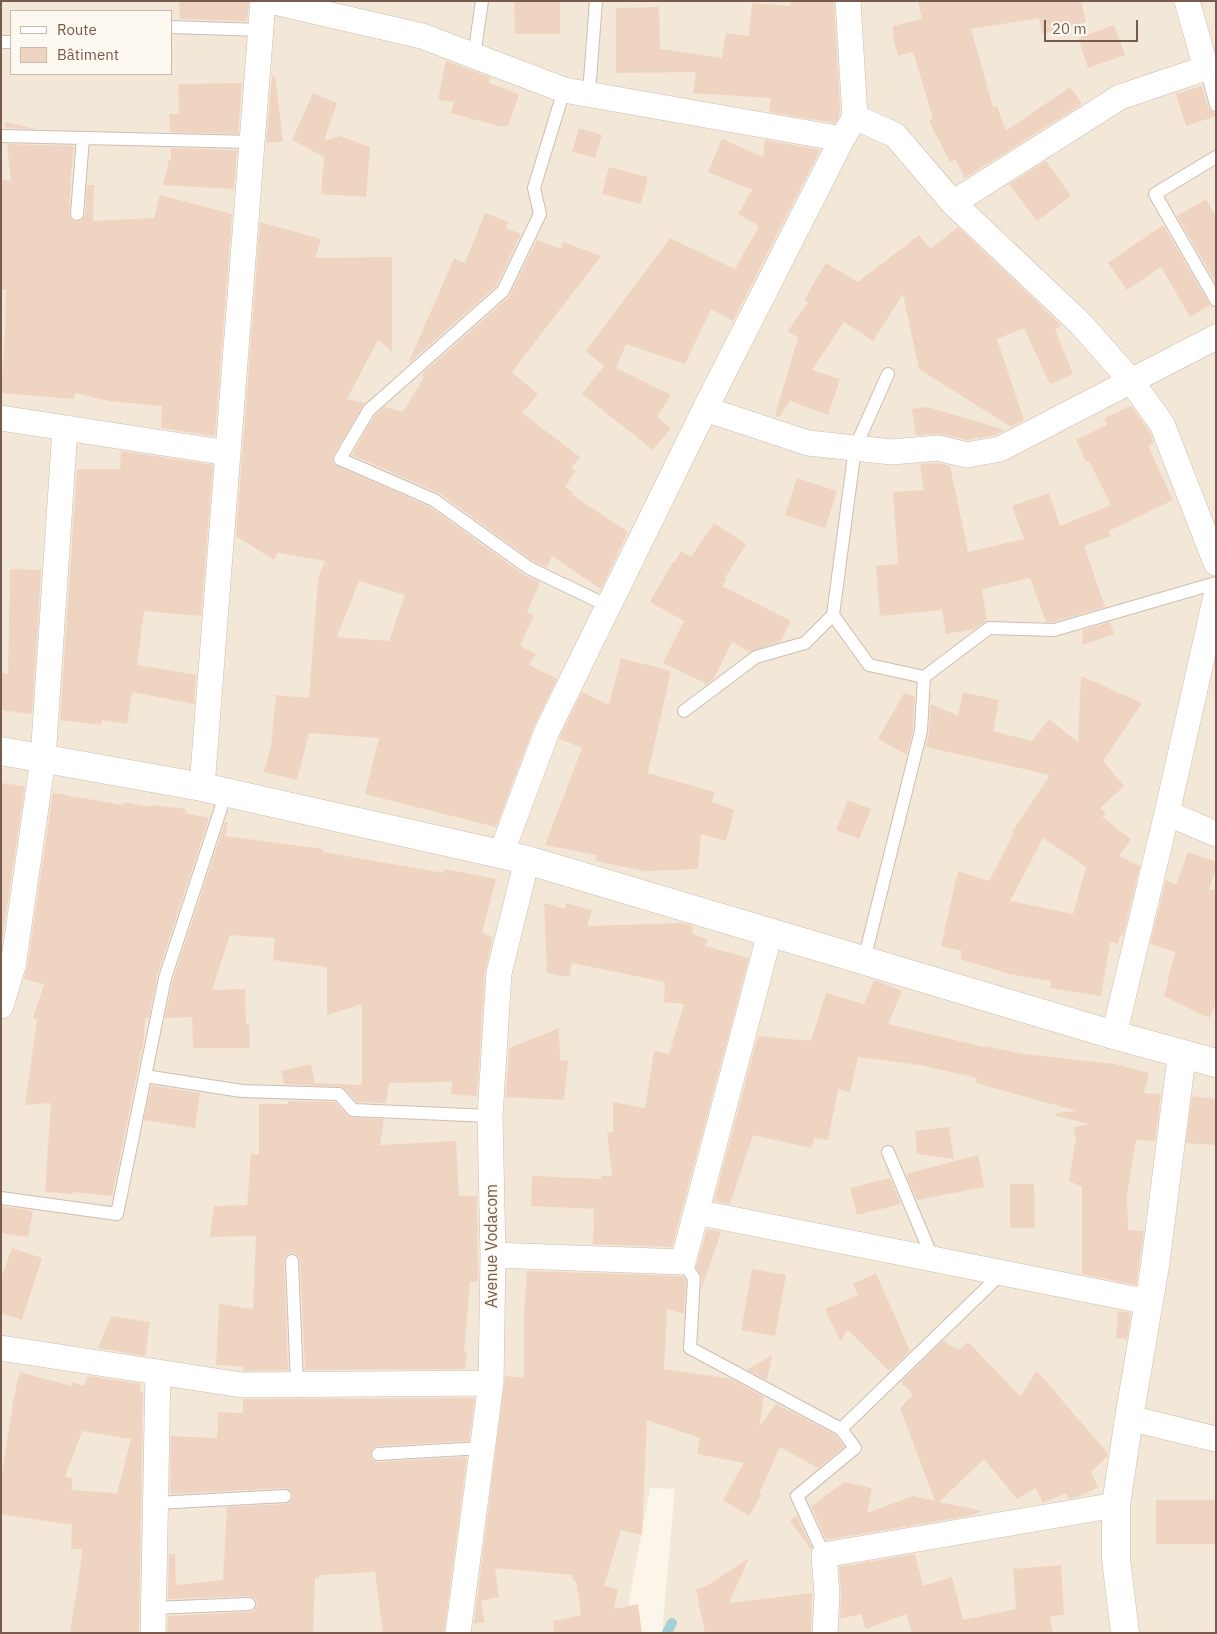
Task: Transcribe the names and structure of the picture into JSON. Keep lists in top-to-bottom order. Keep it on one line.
{"streets":{"street":["Avenue Vodacom"]},"legend":["Route","Bâtiment"],"scale_bar":"20 m"}
